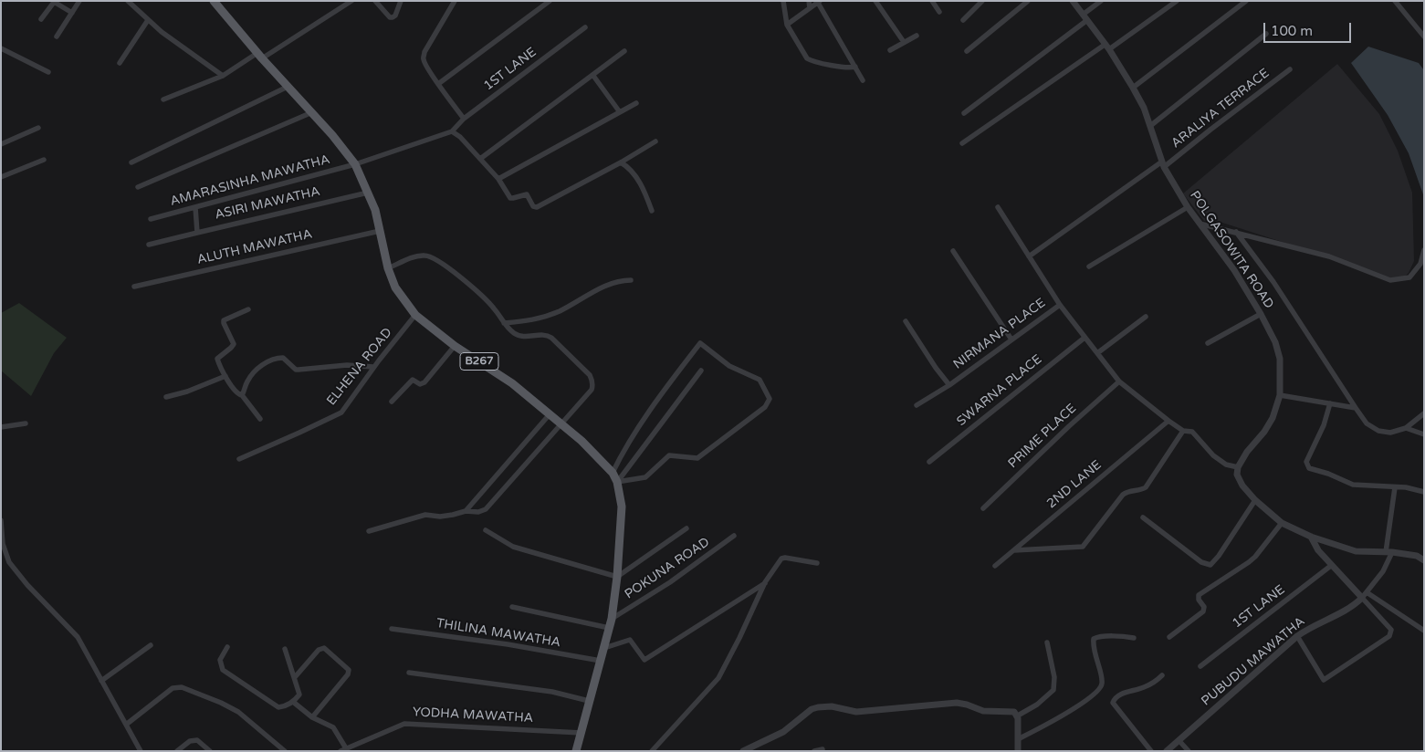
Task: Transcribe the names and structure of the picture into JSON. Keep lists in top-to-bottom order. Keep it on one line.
{"streets":{"main road":["B267"],"street":["1ST LANE","ARALIYA TERRACE","AMARASINHA MAWATHA","ASIRI MAWATHA","ALUTH MAWATHA","POLGASOWITA ROAD","NIRMANA PLACE","ELHENA ROAD","SWARNA PLACE","PRIME PLACE","2ND LANE","POKUNA ROAD","THILINA MAWATHA","PUBUDU MAWATHA","YODHA MAWATHA"]},"crossings":[["1ST LANE","AMARASINHA MAWATHA"],["ARALIYA TERRACE","POLGASOWITA ROAD"],["AMARASINHA MAWATHA","ASIRI MAWATHA"],["AMARASINHA MAWATHA","B267"],["ASIRI MAWATHA","B267"],["ALUTH MAWATHA","B267"],["B267","ELHENA ROAD"],["B267","POKUNA ROAD"],["B267","THILINA MAWATHA"],["B267","YODHA MAWATHA"]],"scale_bar":"100 m"}
